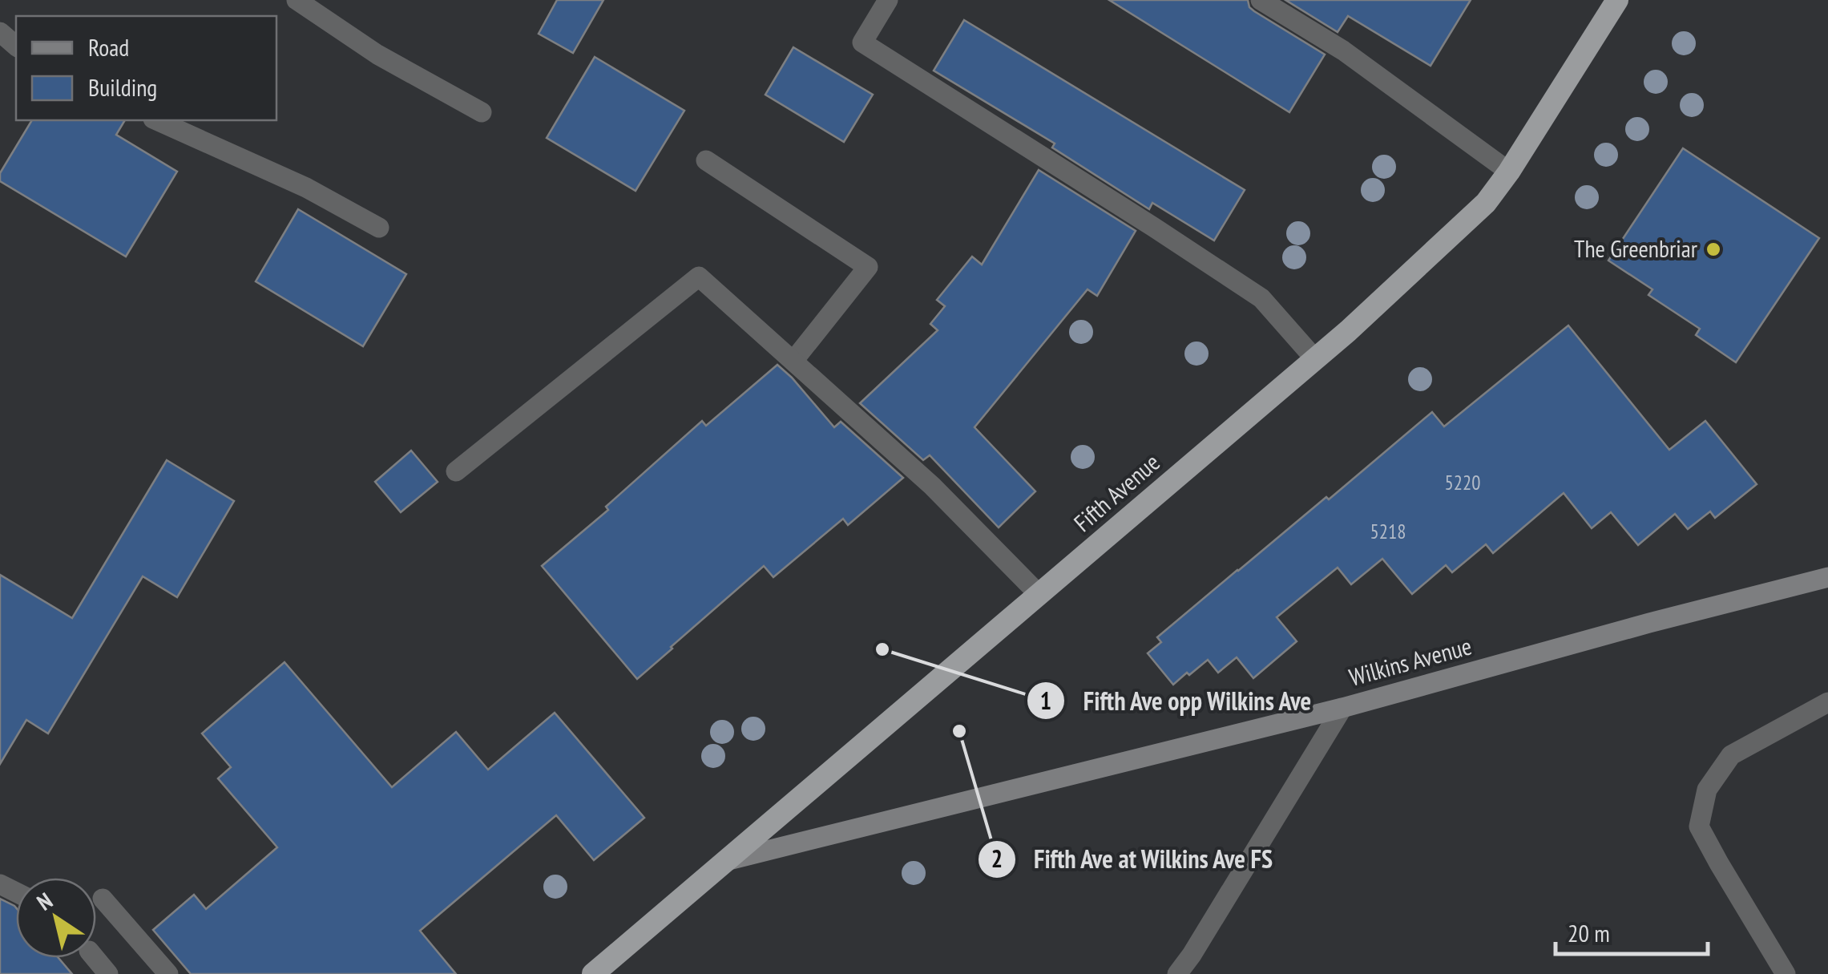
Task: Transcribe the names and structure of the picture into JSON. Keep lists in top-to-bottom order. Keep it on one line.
{"streets":{"highway":["Fifth Avenue"],"main road":["Wilkins Avenue"]},"crossings":[["Fifth Avenue","Wilkins Avenue"]],"places":["The Greenbriar","Fifth Ave opp Wilkins Ave","Fifth Ave at Wilkins Ave FS"],"house_numbers":["5220","5218"],"legend":["Road","Building"],"scale_bar":"20 m","north":"top left"}
